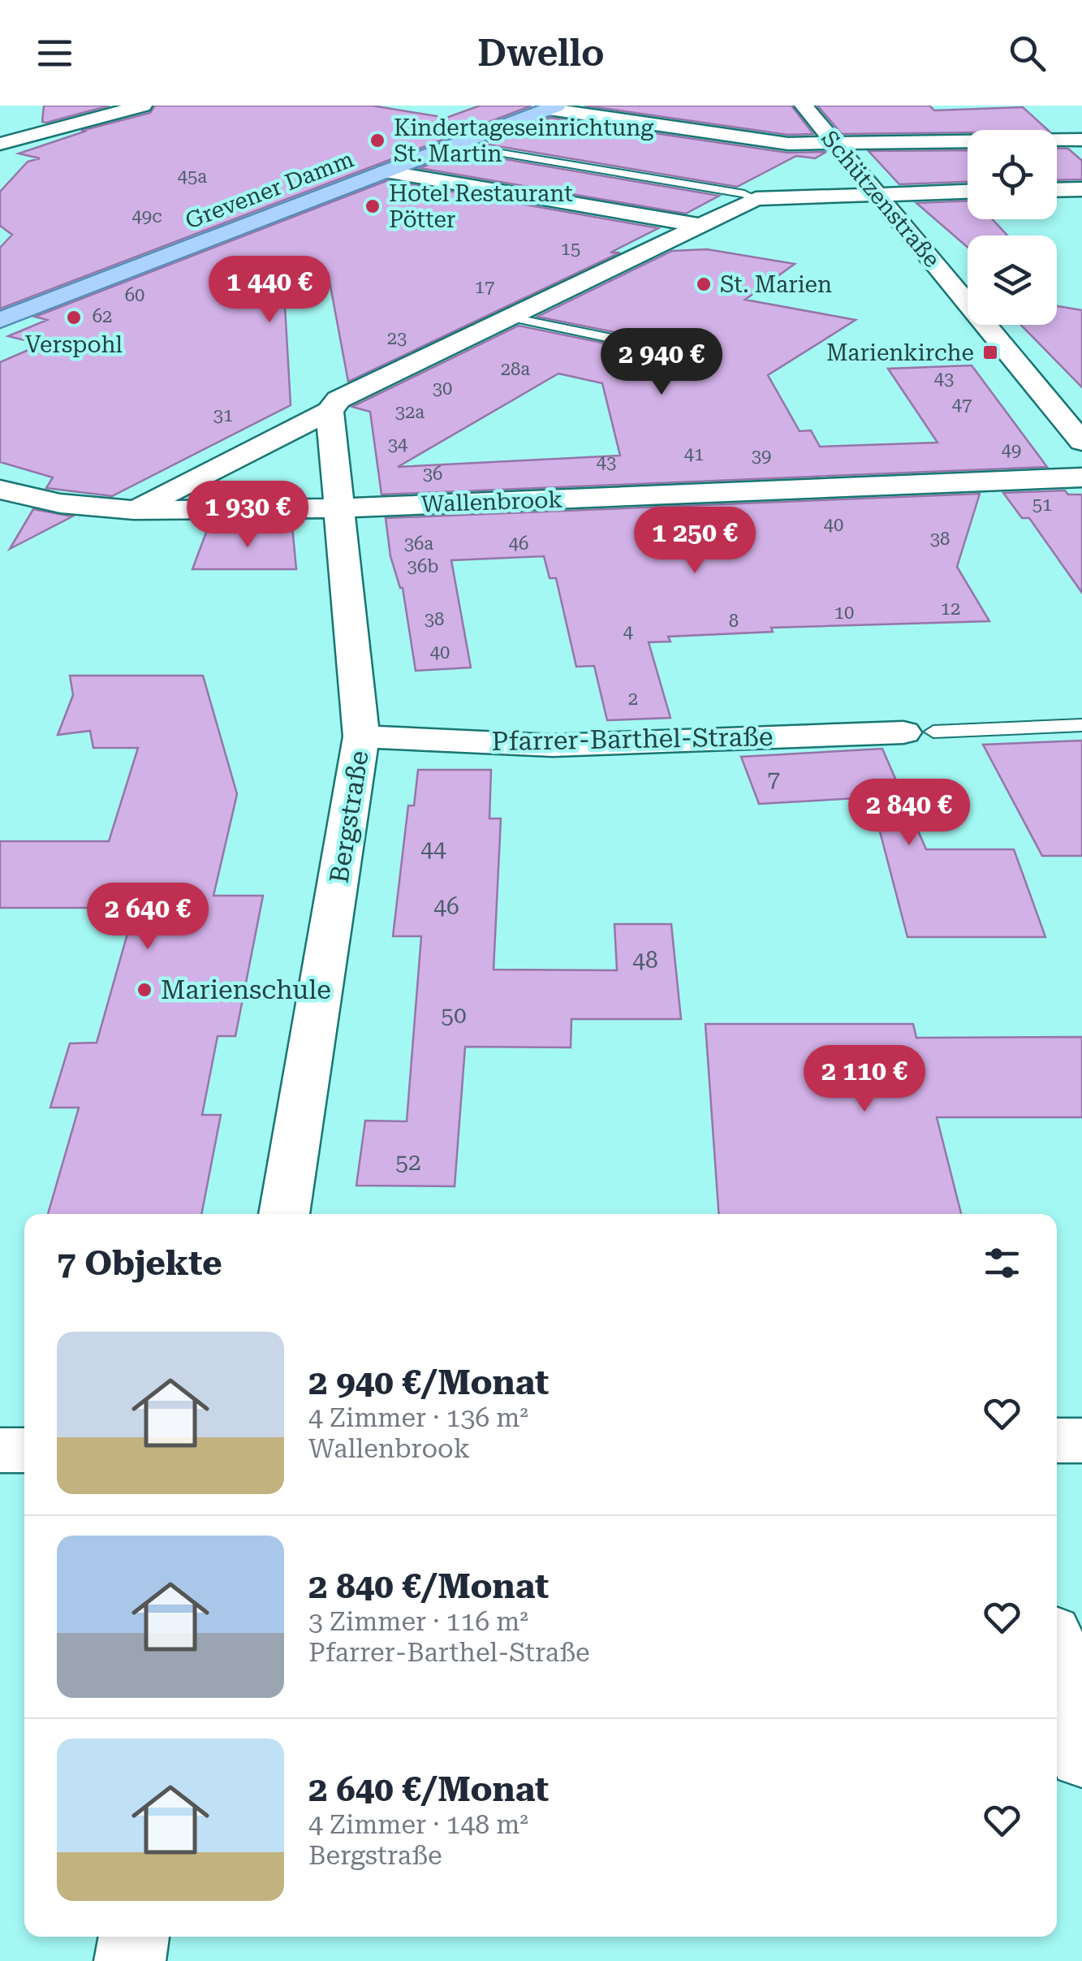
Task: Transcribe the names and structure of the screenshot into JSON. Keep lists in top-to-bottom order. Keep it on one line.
{"streets":{"main road":["Grevener Damm"],"street":["Schützenstraße","Wallenbrook","Pfarrer-Barthel-Straße","Bergstraße"]},"crossings":[["Wallenbrook","Bergstraße"],["Pfarrer-Barthel-Straße","Bergstraße"]],"places":{"other":["Kindertageseinrichtung St. Martin","Hotel Restaurant Pötter","St. Marien","Verspohl","Marienschule"],"transit":["Marienkirche"]},"house_numbers":["45a","49c","15","17","60","62","23","28a","43","30","47","32a","31","34","49","41","39","43","36","51","40","38","36a","46","36b","12","10","38","8","4","40","2","7","44","46","48","50","52"],"page":{"header":"Dwello","price":["1 440 €","2 940 €","1 930 €","1 250 €","2 840 €","2 640 €","2 110 €"],"heading":"7 Objekte","list":[{"name":"2 940 €/Monat","note":"4 Zimmer · 136 m² · Wallenbrook"},{"name":"2 840 €/Monat","note":"3 Zimmer · 116 m² · Pfarrer-Barthel-Straße"},{"name":"2 640 €/Monat","note":"4 Zimmer · 148 m² · Bergstraße"}]}}
